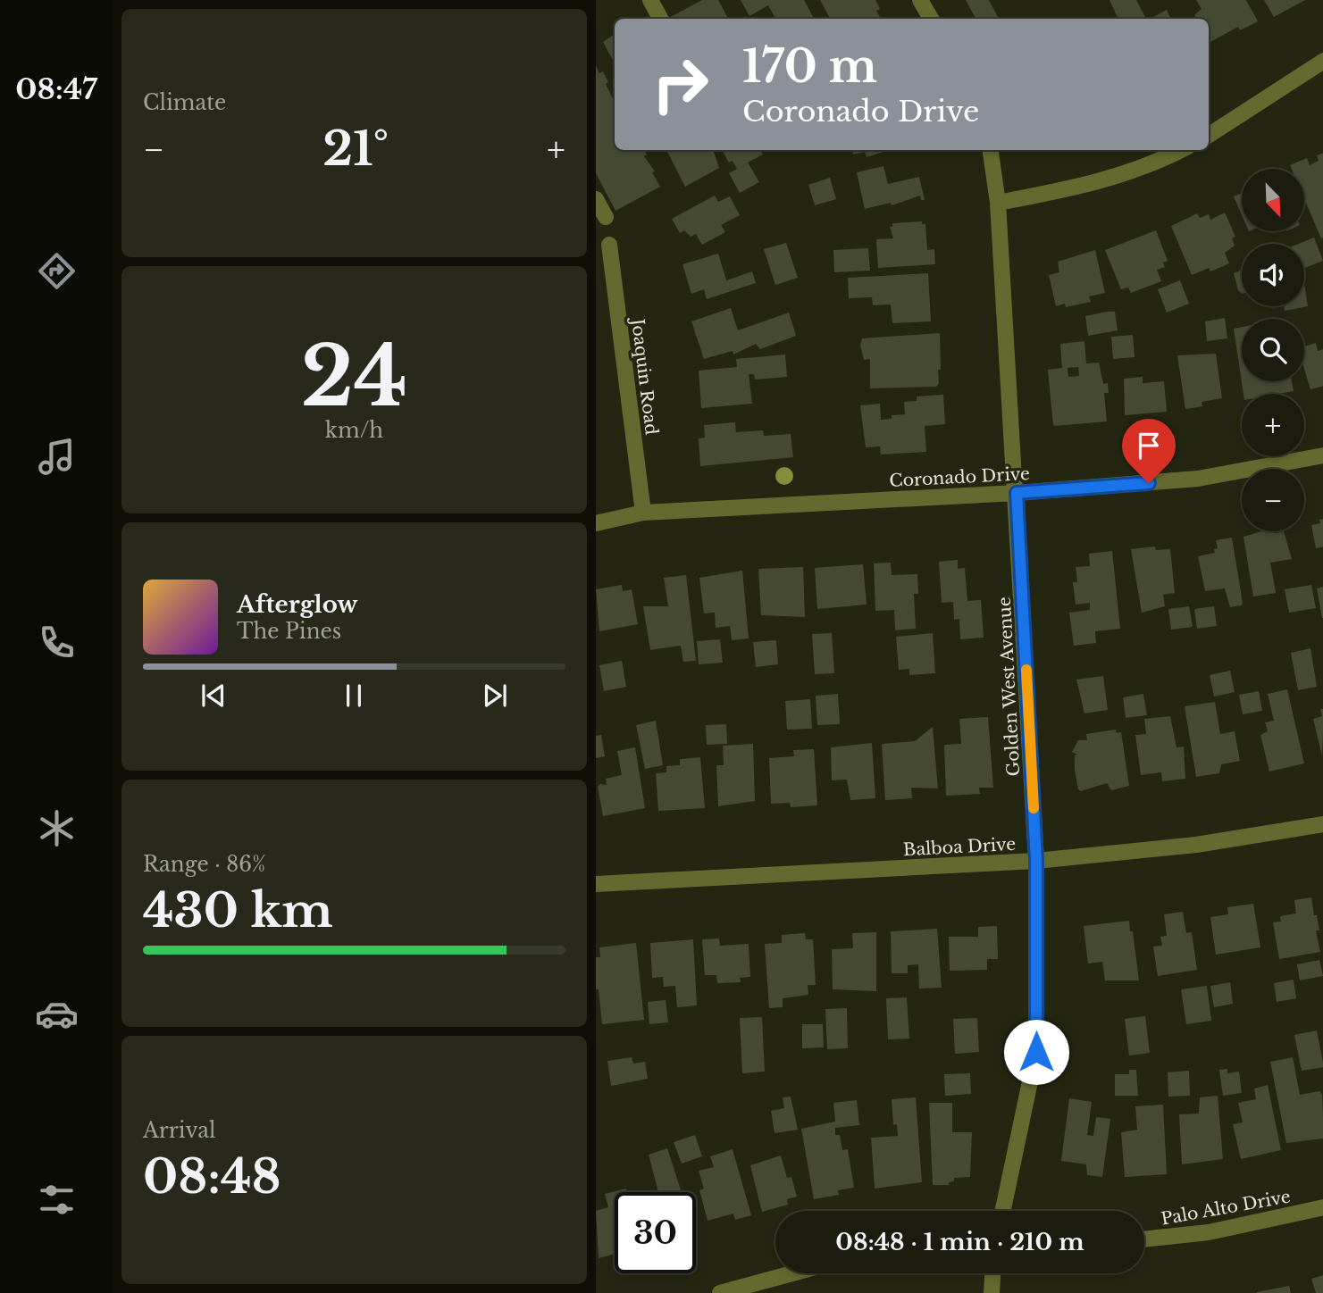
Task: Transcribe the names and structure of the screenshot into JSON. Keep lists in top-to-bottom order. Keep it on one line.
{"streets":{"street":["Joaquin Road","Coronado Drive","Golden West Avenue","Balboa Drive","Palo Alto Drive"]},"crossings":[["Joaquin Road","Coronado Drive"],["Coronado Drive","Golden West Avenue"],["Golden West Avenue","Balboa Drive"]],"north":"bottom right","page":{"tabs":"08:47","tile":["Climate",["24","km/h"],["Range · 86%","430 km"],["Arrival","08:48"]],"turn":["170 m","Coronado Drive"],"heat":["−","21°","+"],"map_buttons":["+","−"],"song":["Afterglow","The Pines"],"limit":"30","trip":"08:48 · 1 min · 210 m"}}
